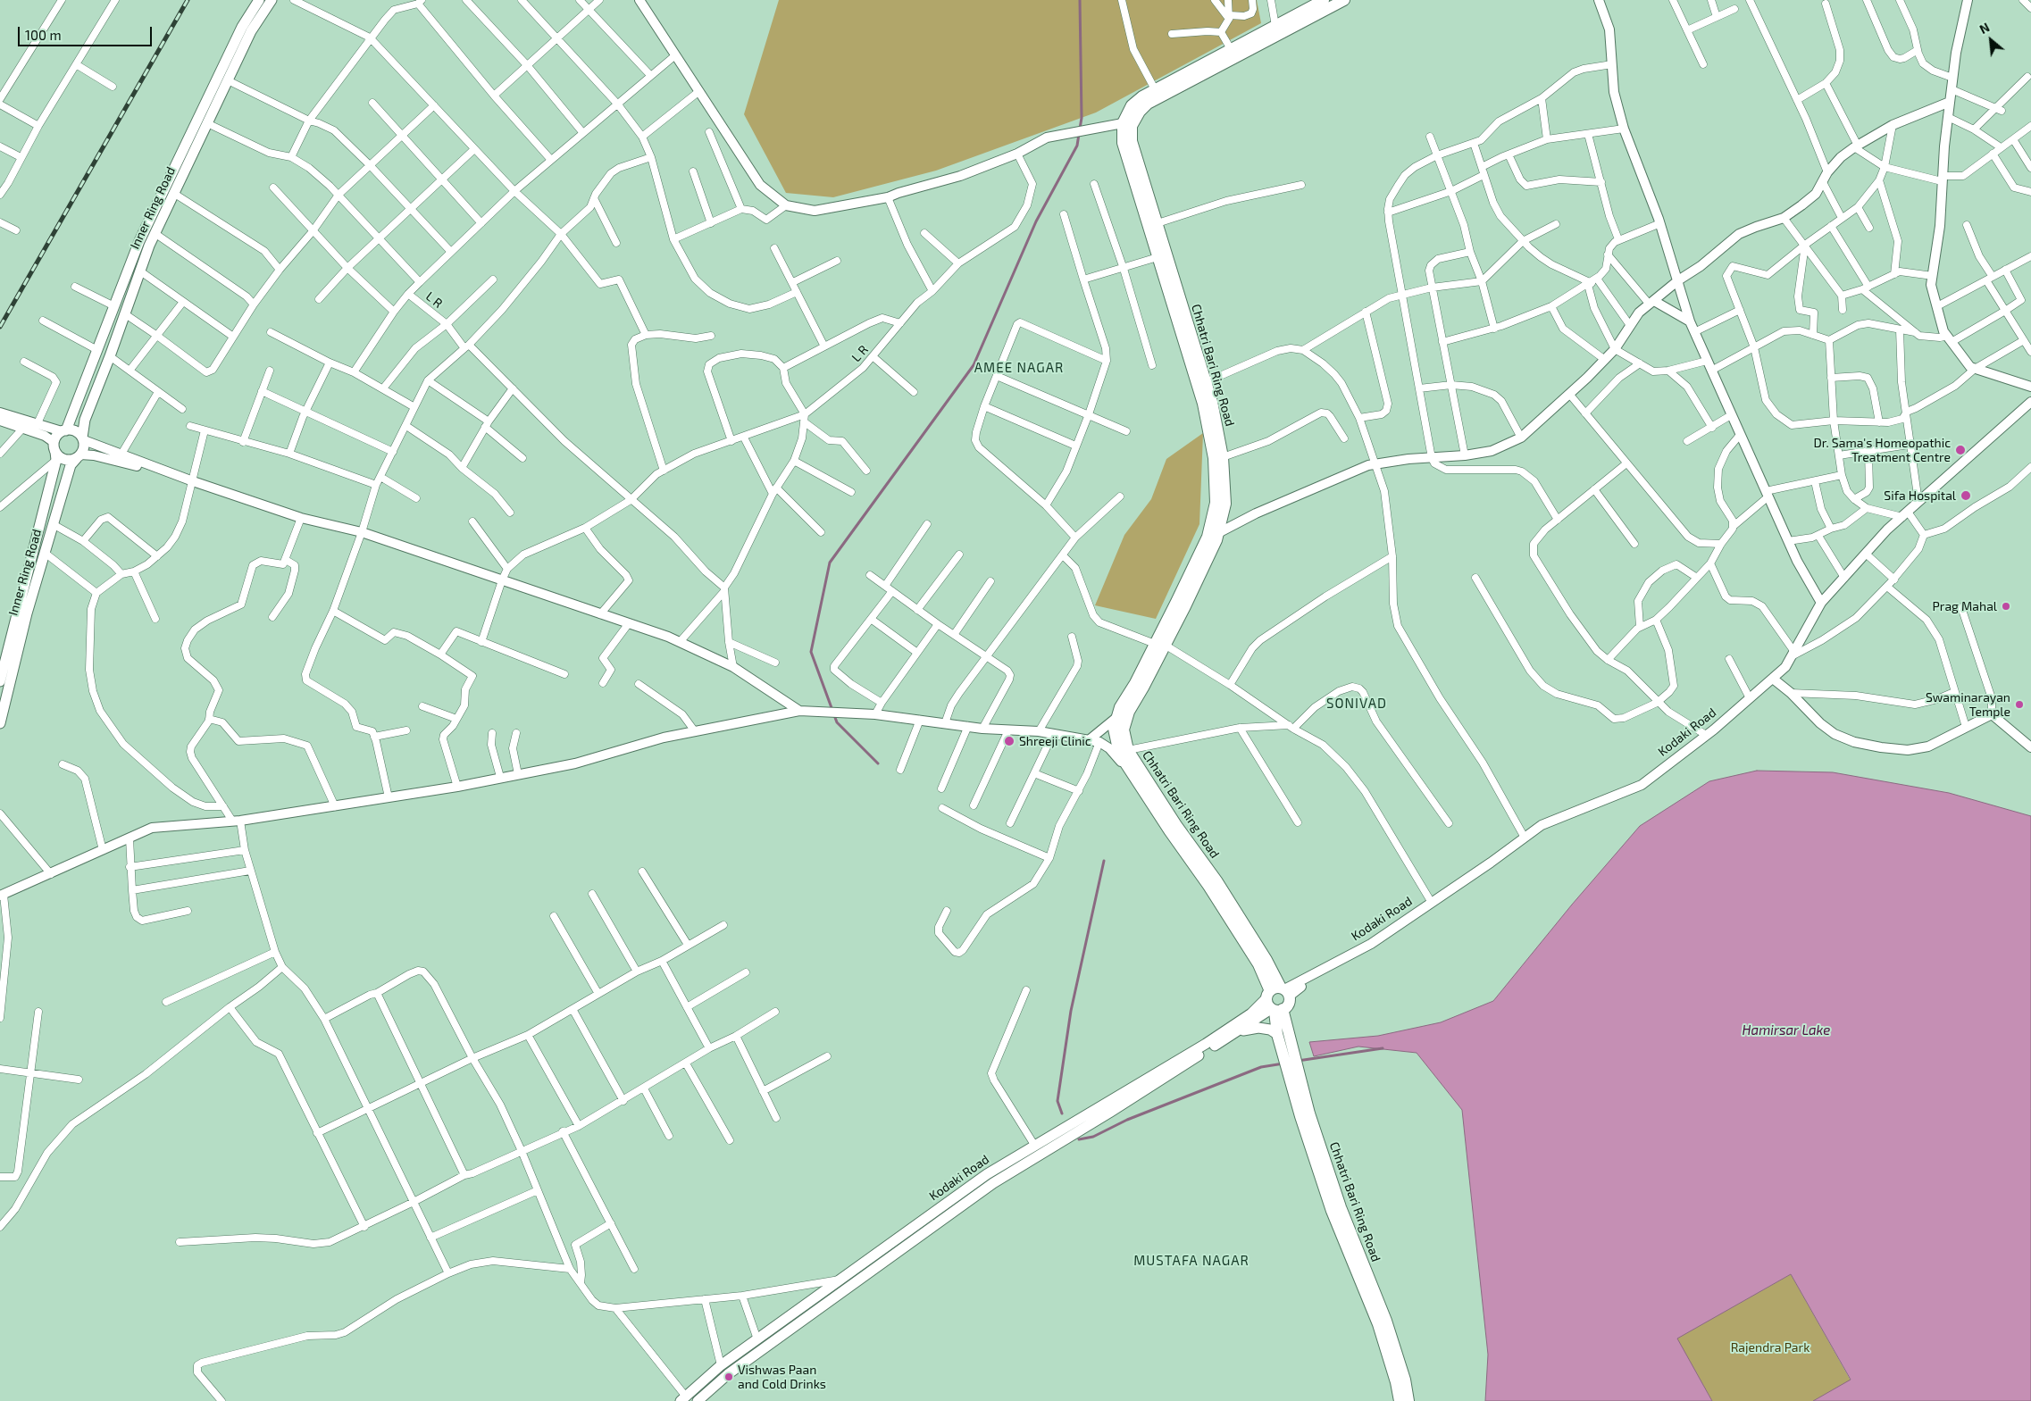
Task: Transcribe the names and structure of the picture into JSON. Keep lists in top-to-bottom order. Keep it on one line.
{"streets":{"main road":["Inner Ring Road","Chhatri Bari Ring Road","Kodaki Road"],"street":["L R"]},"crossings":[["Inner Ring Road","L R"],["Chhatri Bari Ring Road","Kodaki Road"]],"districts":["AMEE NAGAR","SONIVAD","MUSTAFA NAGAR"],"water":["Hamirsar Lake"],"parks":["Rajendra Park"],"places":["Dr. Sama's Homeopathic Treatment Centre","Sifa Hospital","Prag Mahal","Swaminarayan Temple","Shreeji Clinic","Vishwas Paan and Cold Drinks"],"scale_bar":"100 m","north":"top left"}
